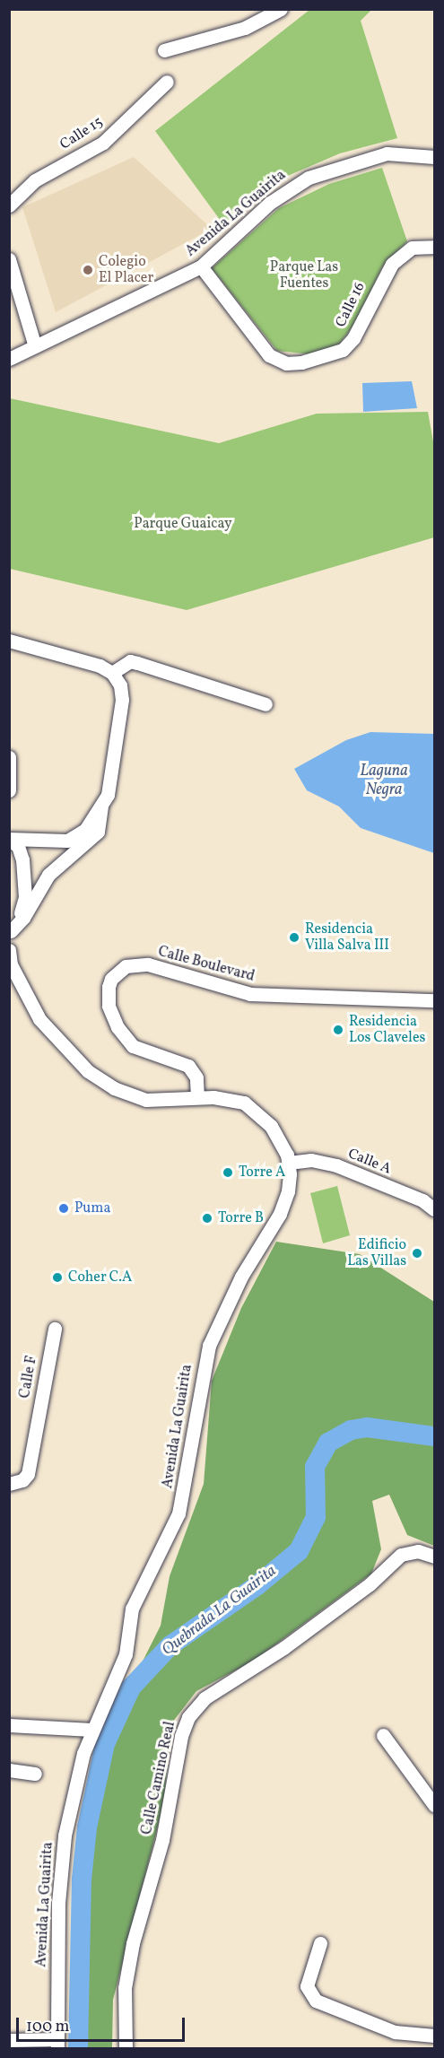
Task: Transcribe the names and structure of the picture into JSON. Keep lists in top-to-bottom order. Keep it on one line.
{"streets":{"street":["Calle 15","Avenida La Guairita","Calle 16","Calle Boulevard","Calle A","Calle F","Calle Camino Real"]},"crossings":[["Avenida La Guairita","Calle 16"],["Avenida La Guairita","Calle Boulevard"],["Avenida La Guairita","Calle A"]],"water":["Laguna Negra","Quebrada La Guairita"],"parks":["Parque Las Fuentes","Parque Guaicay"],"places":["Colegio El Placer","Residencia Villa Salva III","Residencia Los Claveles","Torre A","Puma","Torre B","Edificio Las Villas","Coher C.A"],"scale_bar":"100 m"}
